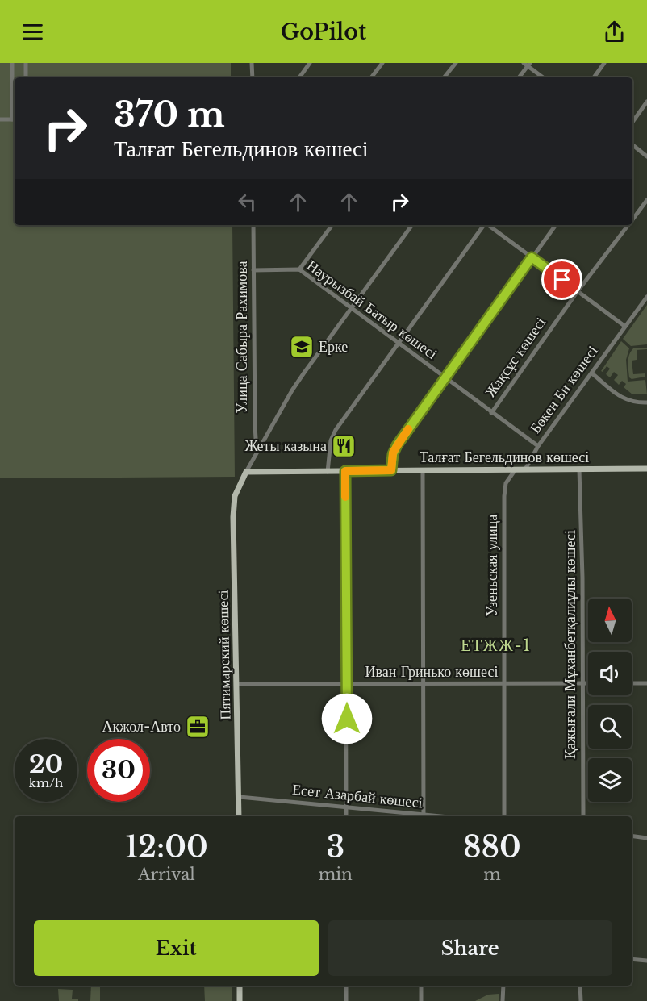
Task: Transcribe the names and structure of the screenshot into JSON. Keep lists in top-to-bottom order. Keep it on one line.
{"streets":{"main road":["Талғат Бегельдинов көшесі","Пятимарский көшесі"],"street":["Наурызбай Батыр көшесі","Улица Сабыра Рахимова","Жақсұс көшесі","Бөкен Би көшесі","Узеньская улица","Қажығали Мұханбетқалиұлы көшесі","Иван Гринько көшесі","Есет Азарбай көшесі"]},"crossings":[["Наурызбай Батыр көшесі","Улица Сабыра Рахимова"],["Наурызбай Батыр көшесі","Жақсұс көшесі"],["Наурызбай Батыр көшесі","Бөкен Би көшесі"],["Бөкен Би көшесі","Талғат Бегельдинов көшесі"],["Талғат Бегельдинов көшесі","Узеньская улица"],["Талғат Бегельдинов көшесі","Қажығали Мұханбетқалиұлы көшесі"],["Талғат Бегельдинов көшесі","Пятимарский көшесі"],["Узеньская улица","Иван Гринько көшесі"],["Қажығали Мұханбетқалиұлы көшесі","Иван Гринько көшесі"],["Пятимарский көшесі","Иван Гринько көшесі"],["Пятимарский көшесі","Есет Азарбай көшесі"]],"districts":["ЕТЖЖ-1"],"places":{"school or university":["Ерке"],"restaurant":["Жеты казына"],"office":["Акжол-Авто"]},"north":"top","page":{"header":"GoPilot","turn":["370 m","Талғат Бегельдинов көшесі"],"speed":"20 km/h","limit":"30","eta":["12:00","Arrival","3","min","880","m"],"buttons":["Exit","Share"]}}
